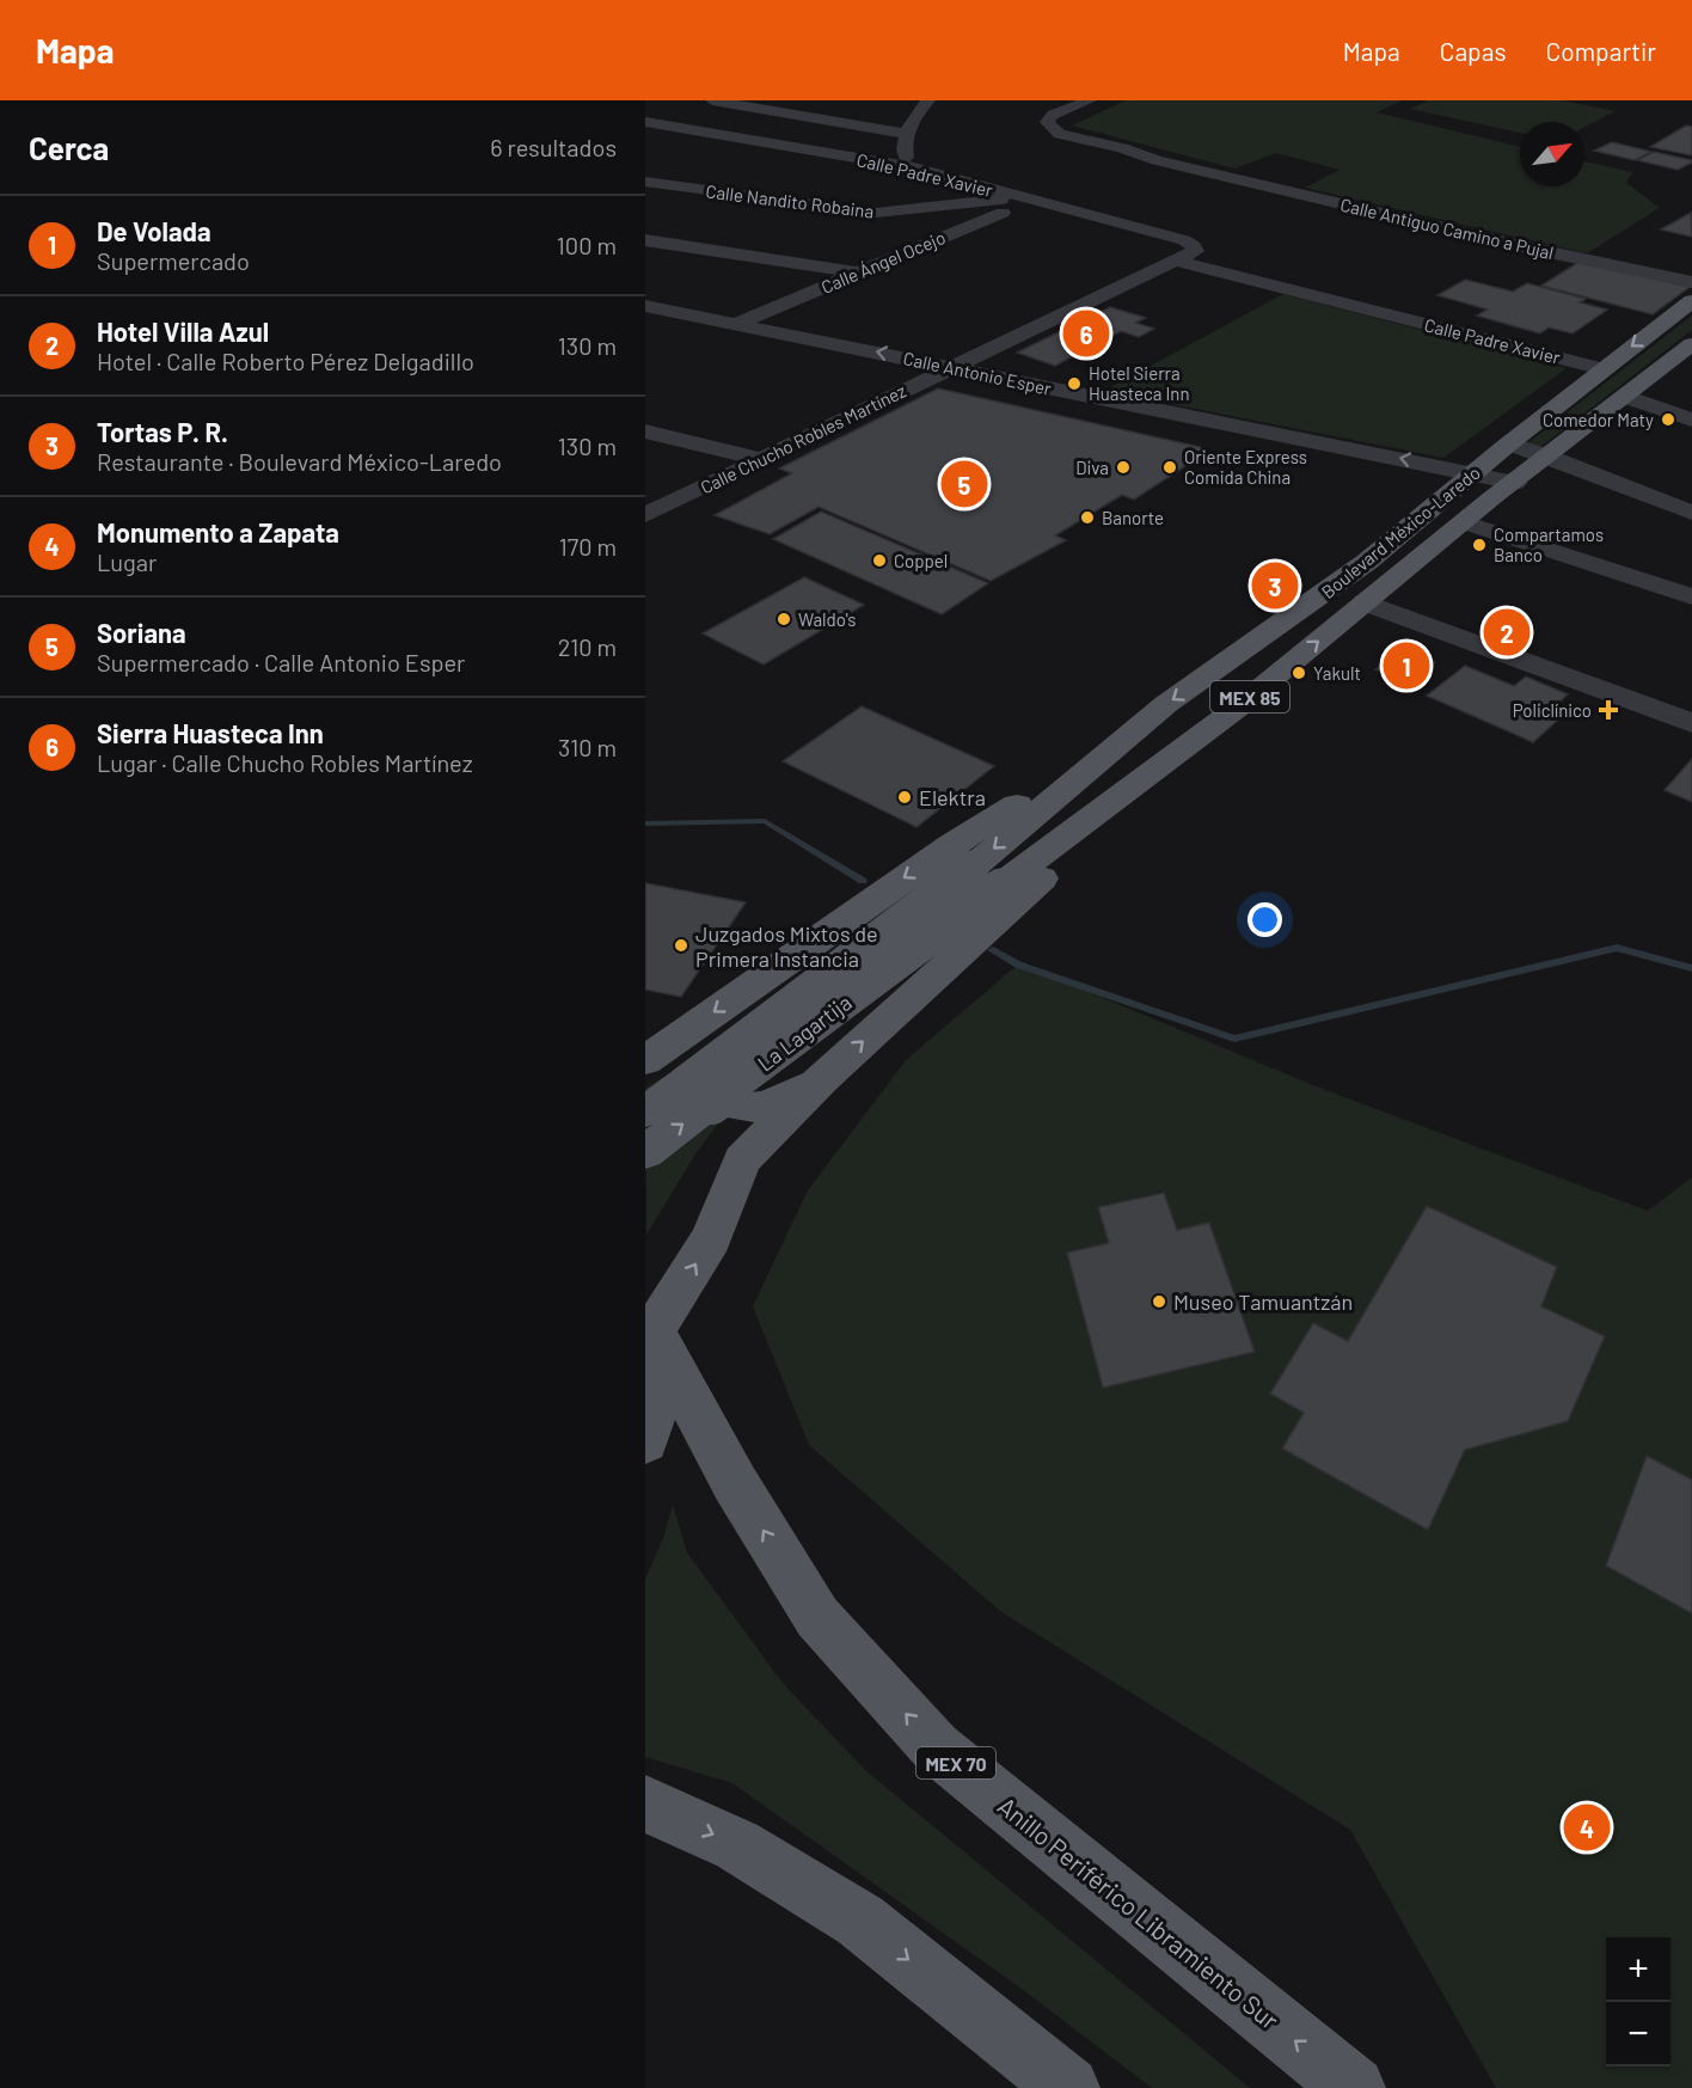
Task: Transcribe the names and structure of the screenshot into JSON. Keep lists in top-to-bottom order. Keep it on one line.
{"streets":{"main road":["Boulevard México-Laredo","MEX 85","La Lagartija","MEX 70","Anillo Periférico Libramiento Sur"],"street":["Calle Padre Xavier","Calle Nandito Robaina","Calle Antiguo Camino a Pujal","Calle Ángel Ocejo","Calle Antonio Esper","Calle Chucho Robles Martínez"]},"crossings":[["Calle Padre Xavier","Calle Nandito Robaina"],["Calle Padre Xavier","Calle Ángel Ocejo"],["Calle Padre Xavier","Calle Chucho Robles Martínez"],["Calle Padre Xavier","Boulevard México-Laredo"],["Calle Nandito Robaina","Calle Ángel Ocejo"],["Calle Ángel Ocejo","Calle Antonio Esper"],["Calle Antonio Esper","Calle Chucho Robles Martínez"],["Calle Antonio Esper","Boulevard México-Laredo"],["Boulevard México-Laredo","La Lagartija"],["MEX 85","La Lagartija"]],"places":{"other":["Hotel Sierra Huasteca Inn","Comedor Maty","Diva","Oriente Express Comida China","Banorte","Compartamos Banco","Coppel","Waldo's","Yakult","Elektra","Juzgados Mixtos de Primera Instancia","Museo Tamuantzán"],"health":["Policlínico"]},"north":"top right","page":{"header":"Mapa","nav":["Mapa","Capas","Compartir"],"heading":["Cerca","6 resultados"],"list":[{"mark":"1","name":"De Volada","note":"Supermercado","value":"100 m"},{"mark":"2","name":"Hotel Villa Azul","note":"Hotel · Calle Roberto Pérez Delgadillo","value":"130 m"},{"mark":"3","name":"Tortas P. R.","note":"Restaurante · Boulevard México-Laredo","value":"130 m"},{"mark":"4","name":"Monumento a Zapata","note":"Lugar","value":"170 m"},{"mark":"5","name":"Soriana","note":"Supermercado · Calle Antonio Esper","value":"210 m"},{"mark":"6","name":"Sierra Huasteca Inn","note":"Lugar · Calle Chucho Robles Martínez","value":"310 m"}],"pins":["6","5","3","2","1","4"],"map_buttons":["+","−"]}}
